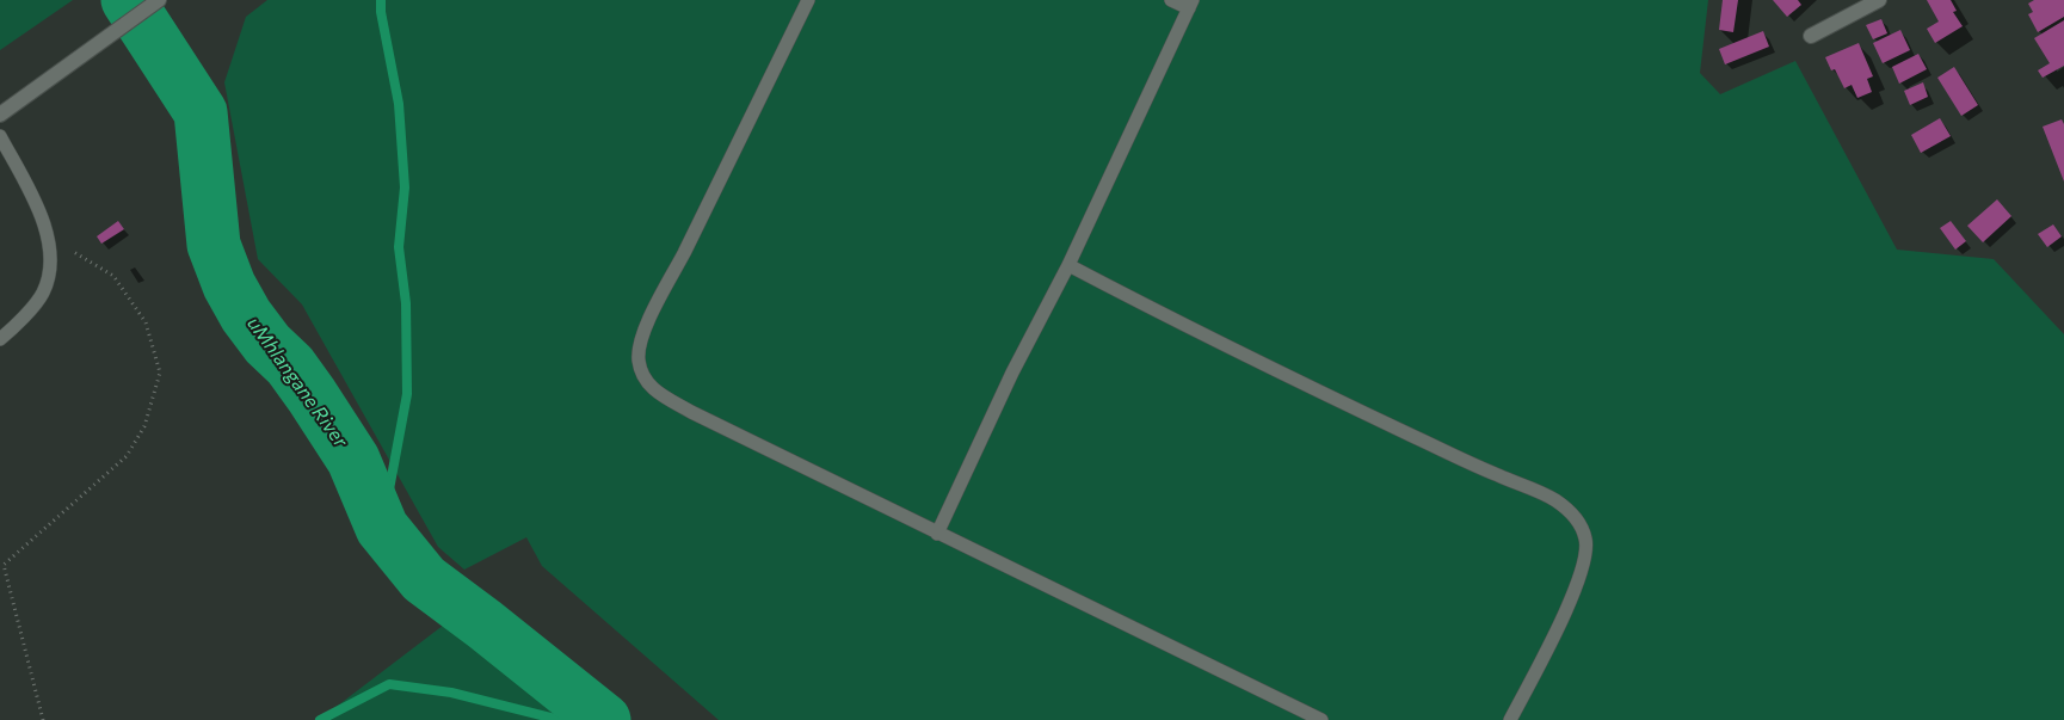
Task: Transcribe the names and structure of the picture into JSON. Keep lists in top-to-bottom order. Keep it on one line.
{"water":["uMhlangane River"]}
